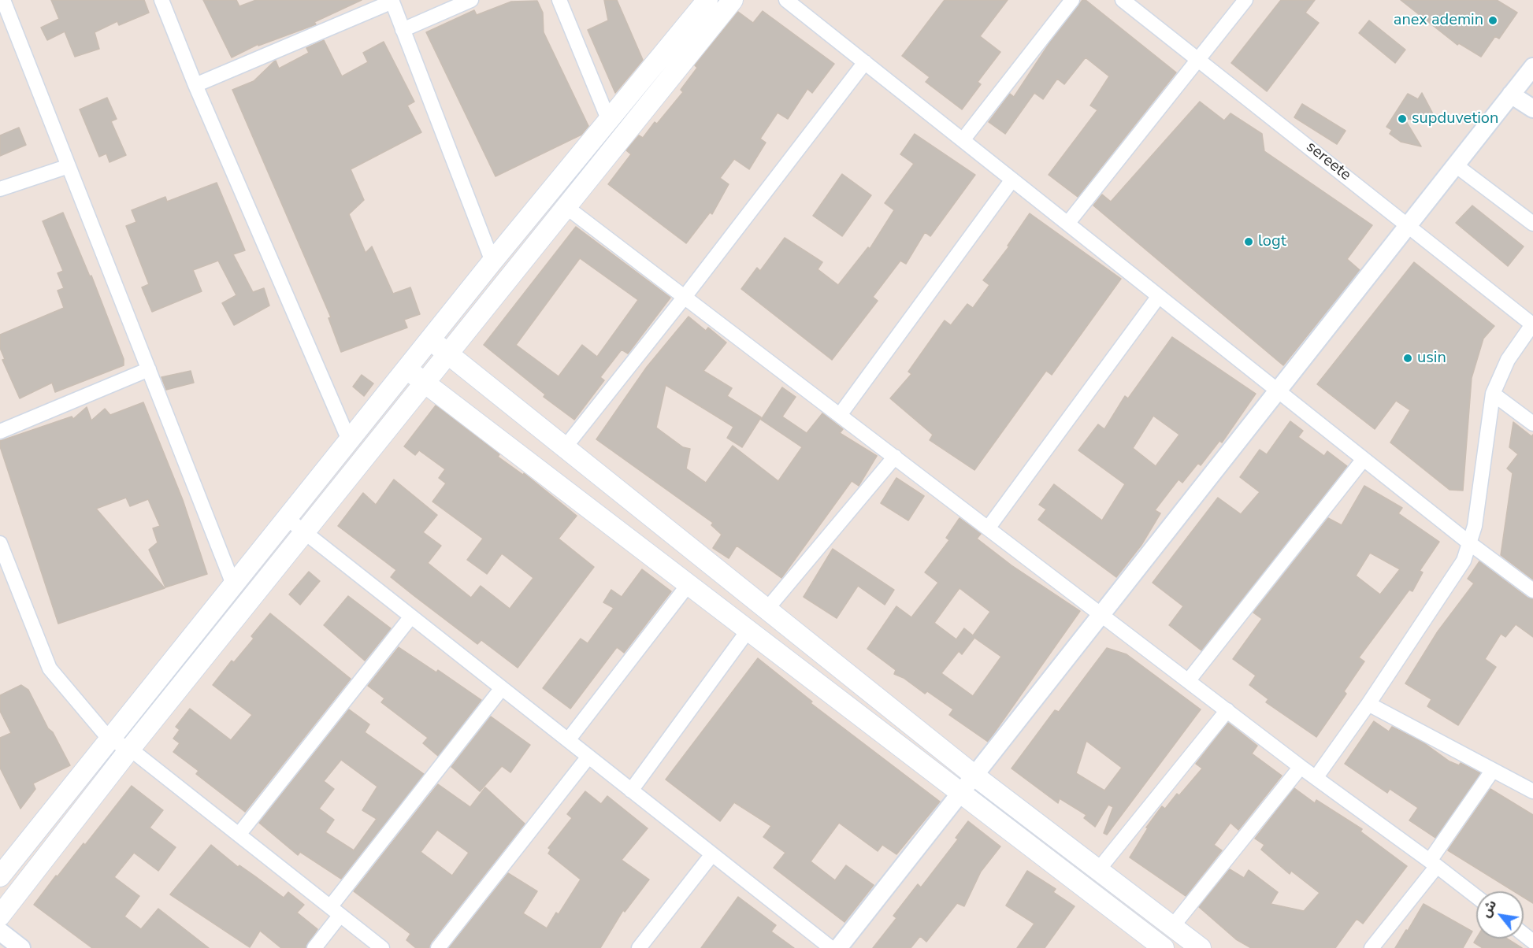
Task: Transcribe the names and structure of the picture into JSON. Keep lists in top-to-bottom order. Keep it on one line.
{"streets":{"street":["sereete"]},"places":["anex ademin","supduvetion","logt","usin"],"north":"top left"}
